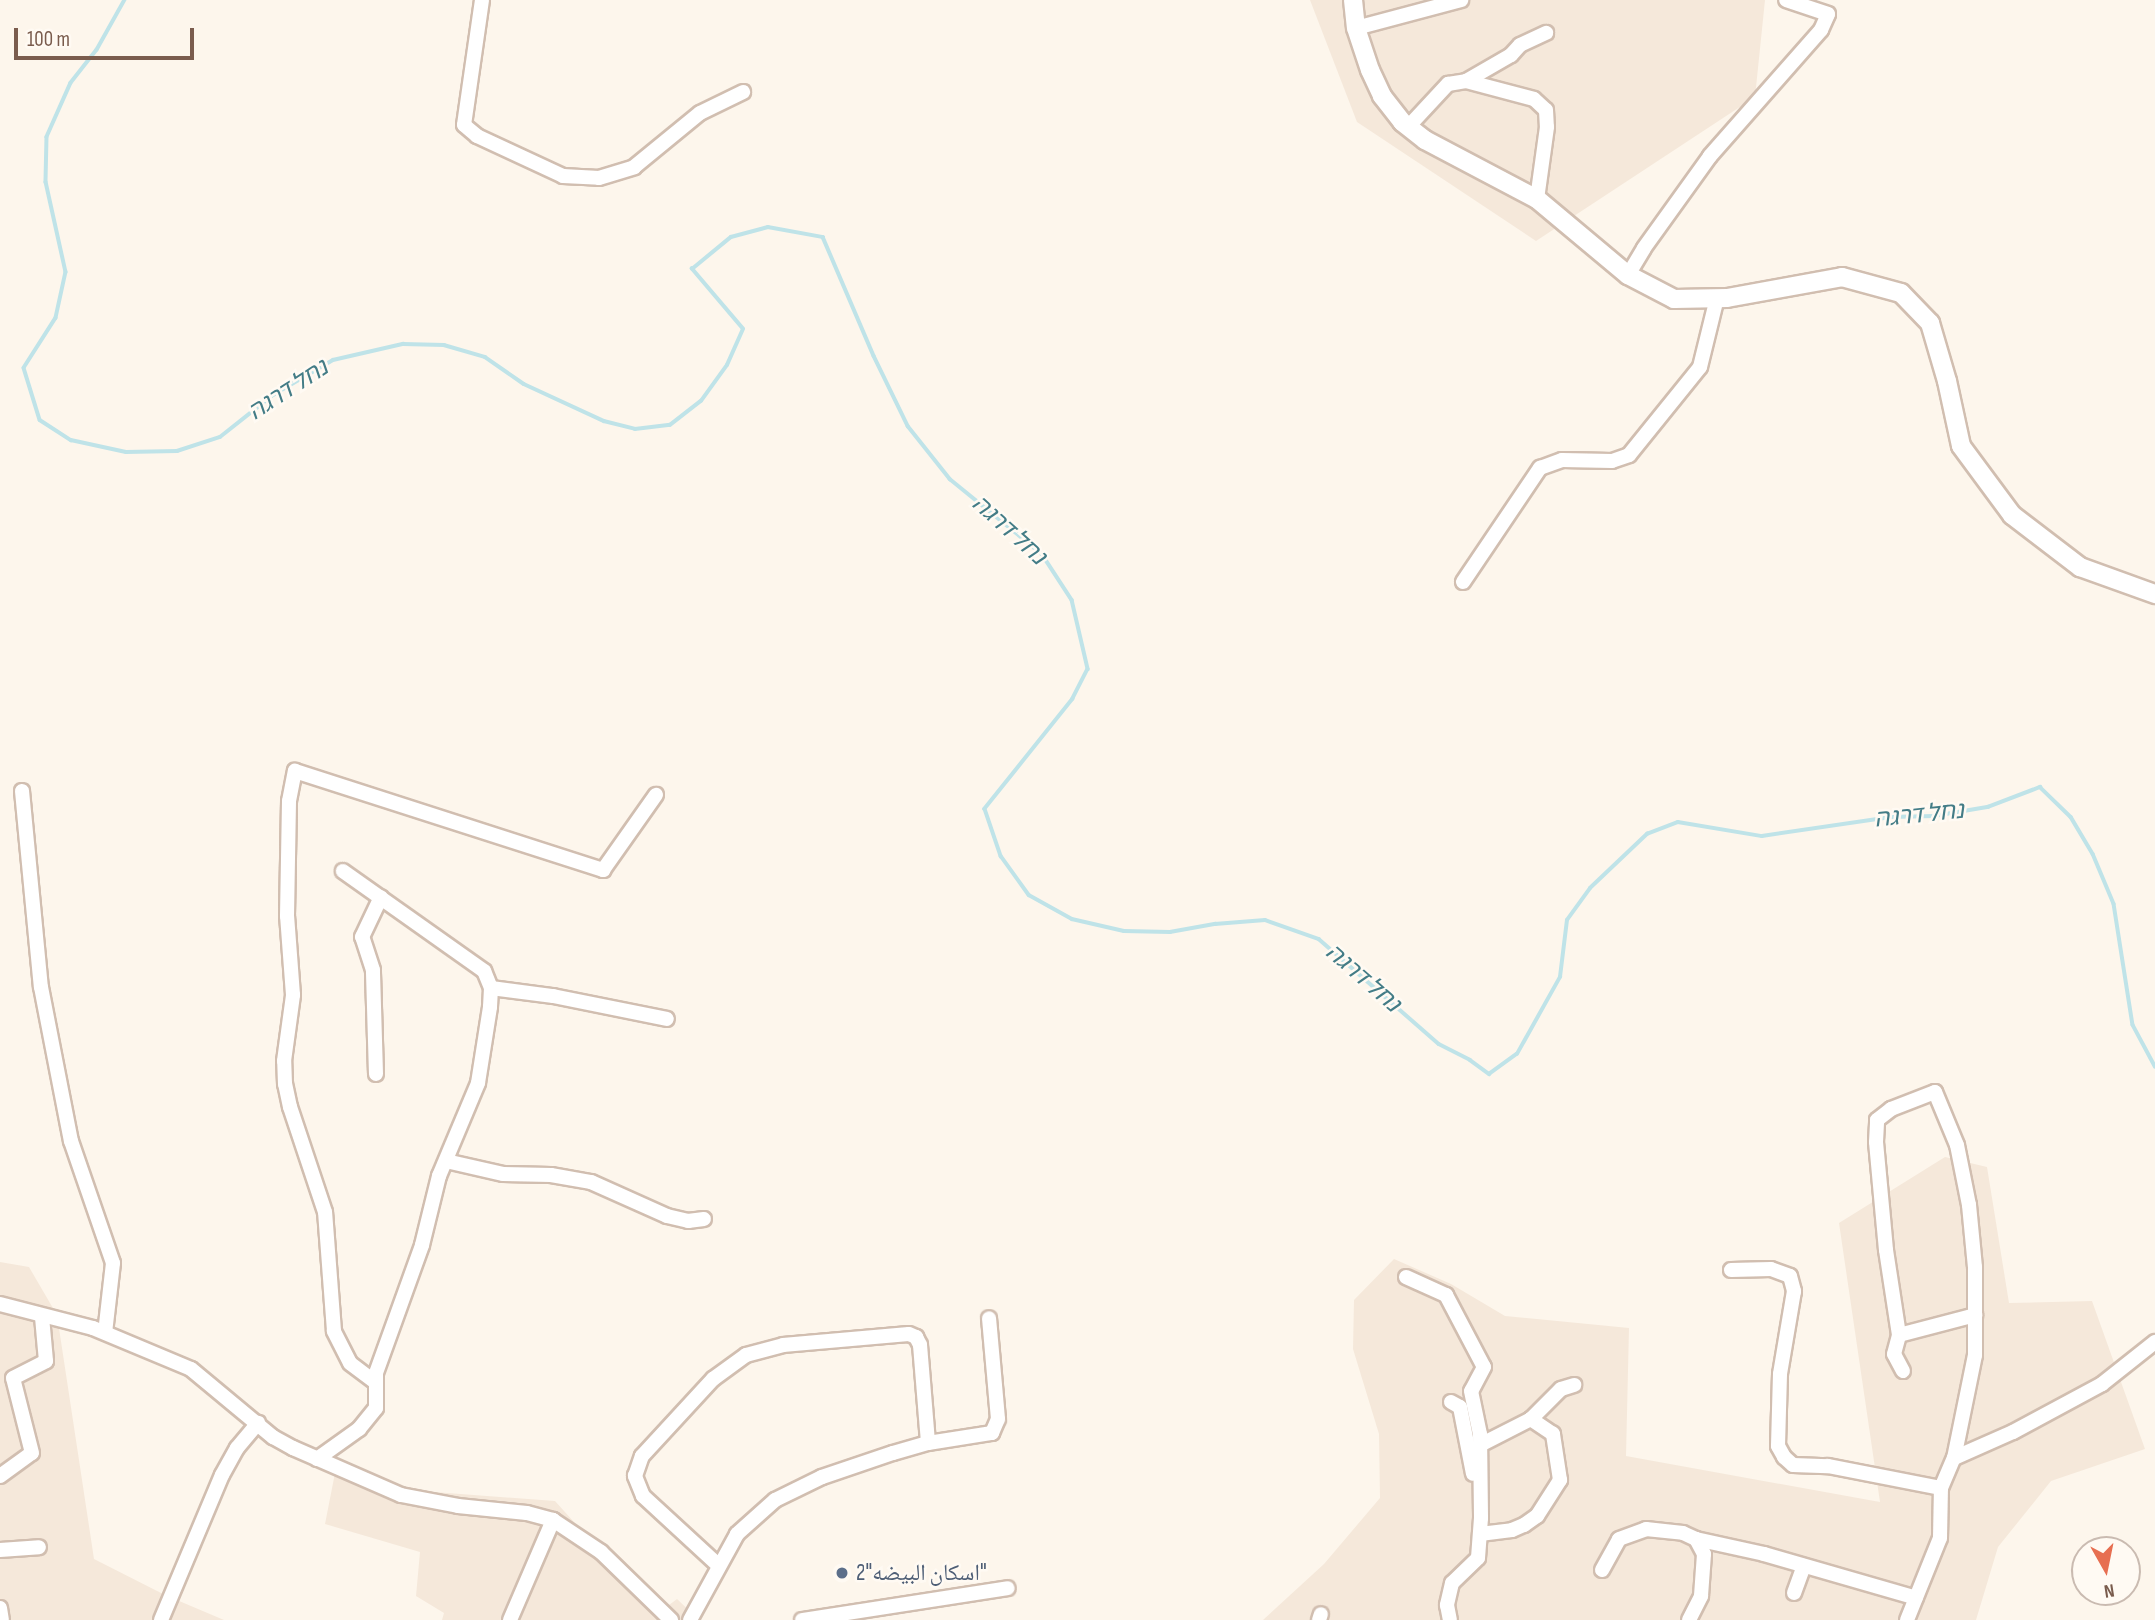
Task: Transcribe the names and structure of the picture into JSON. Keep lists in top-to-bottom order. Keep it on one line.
{"water":["נחל דרגה"],"places":["اسكان البيضه\"2\""],"scale_bar":"100 m","north":"bottom"}
